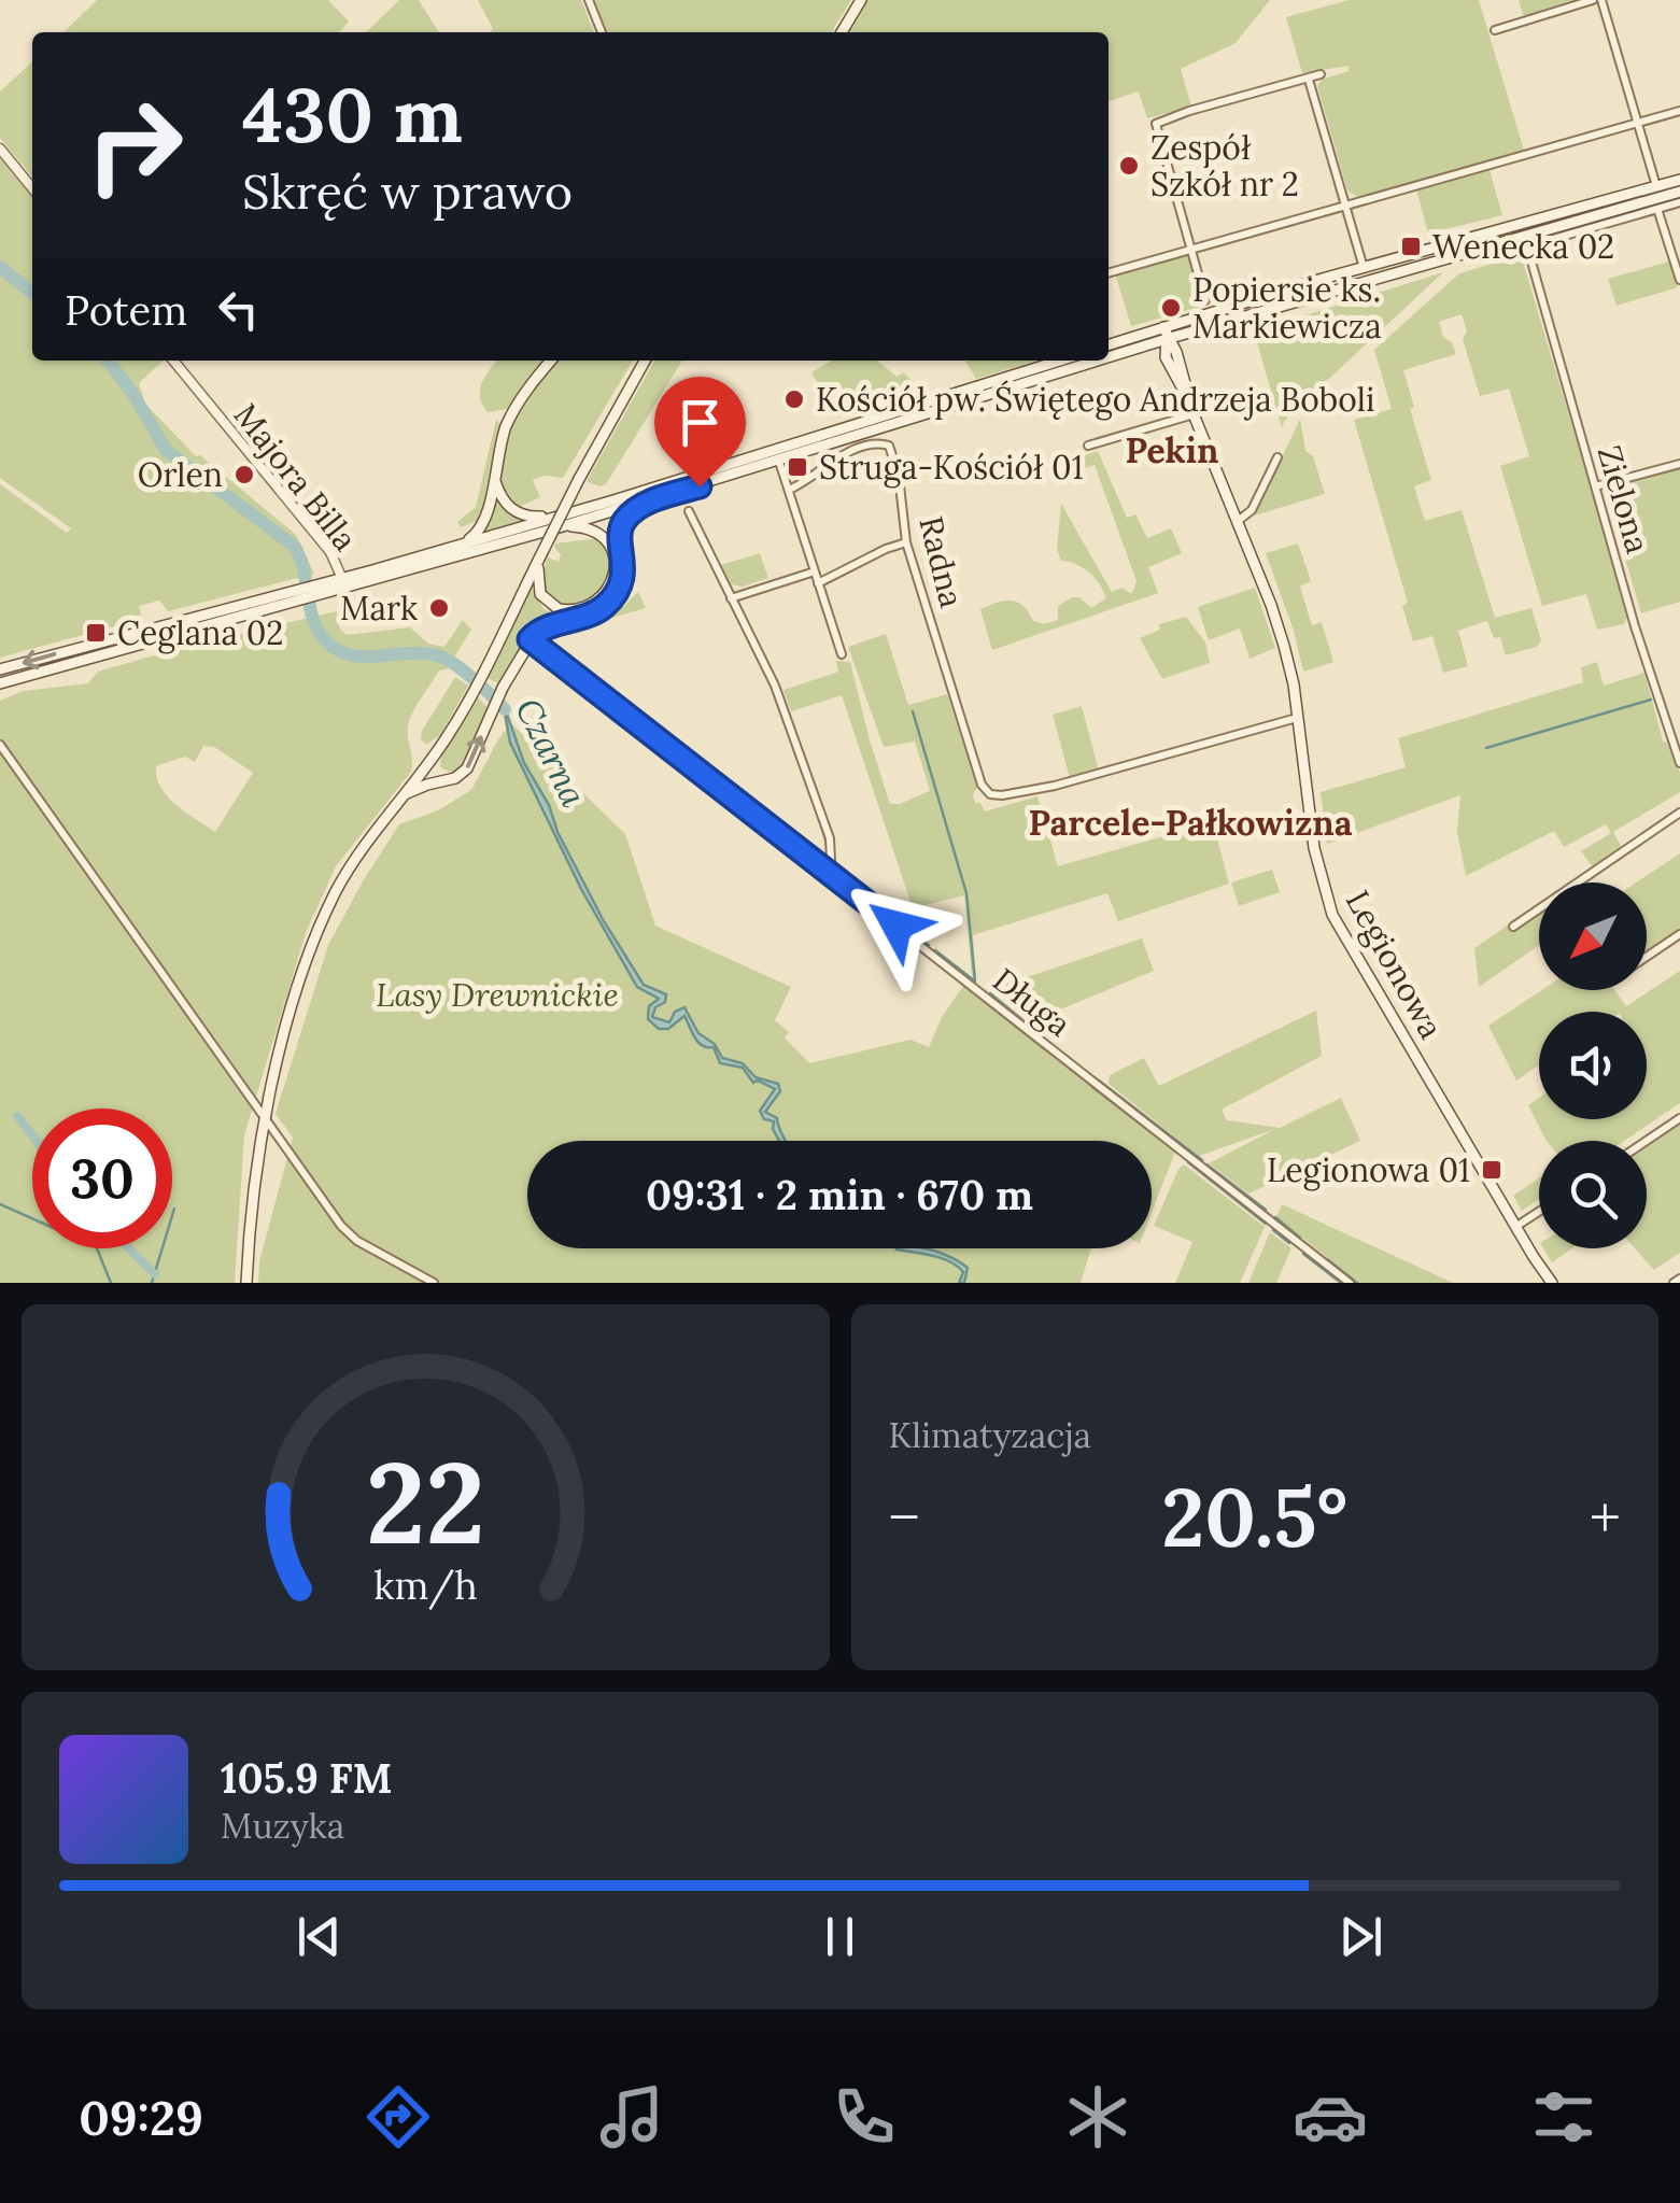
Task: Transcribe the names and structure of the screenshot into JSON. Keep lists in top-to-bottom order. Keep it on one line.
{"streets":{"main road":["Legionowa"],"street":["Majora Billa","Zielona","Radna","Długa"]},"crossings":[["Radna","Legionowa"]],"districts":["Pekin","Parcele-Pałkowizna"],"water":["Czarna"],"parks":["Lasy Drewnickie"],"places":{"other":["Zespół Szkół nr 2","Popiersie ks. Markiewicza","Kościół pw. Świętego Andrzeja Boboli","Orlen","Mark"],"transit":["Wenecka 02","Struga-Kościół 01","Ceglana 02","Legionowa 01"]},"north":"bottom left","page":{"turn":["430 m","Skręć w prawo"],"then":"Potem","limit":"30","trip":"09:31 · 2 min · 670 m","tile":"Klimatyzacja","heat":["−","20.5°","+"],"song":["105.9 FM","Muzyka"],"tabs":"09:29","gauge":["22","km/h"]}}
